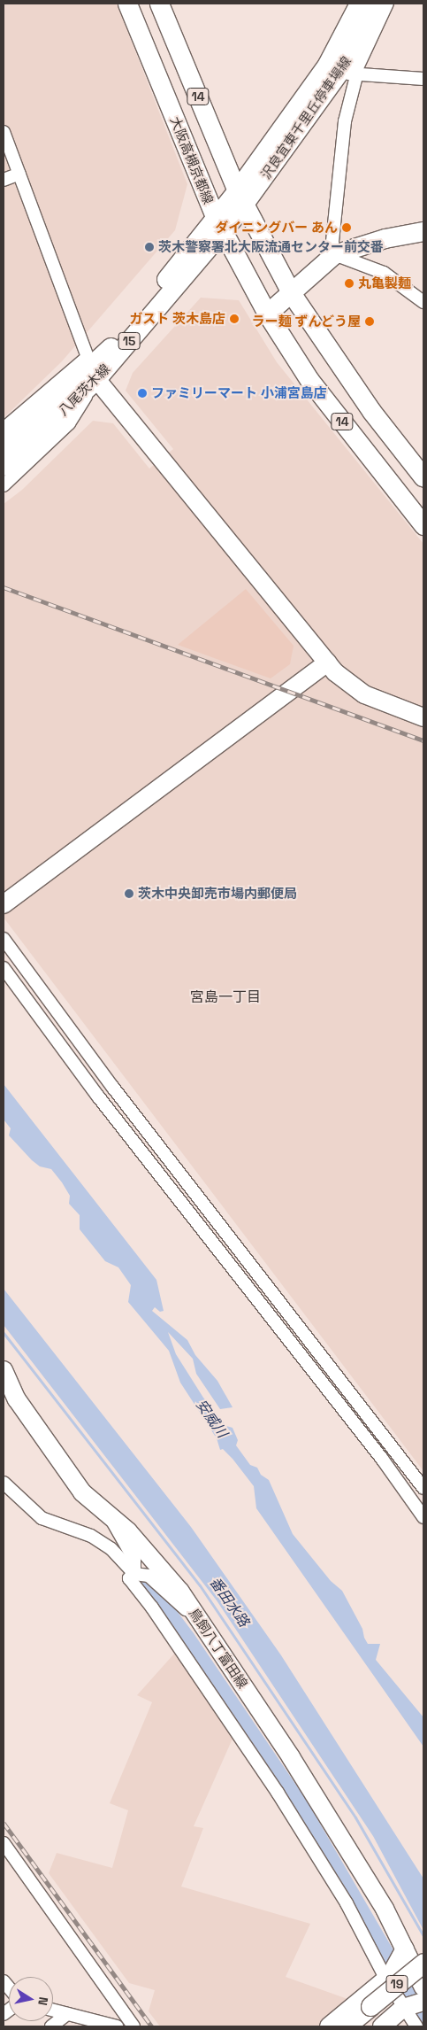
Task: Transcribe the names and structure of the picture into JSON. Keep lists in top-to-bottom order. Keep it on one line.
{"streets":{"main road":["14","沢良宜東千里丘停車場線","大阪高槻京都線","15","八尾茨木線","鳥飼八丁富田線","19"]},"crossings":[["14","沢良宜東千里丘停車場線"],["14","八尾茨木線"],["沢良宜東千里丘停車場線","八尾茨木線"],["大阪高槻京都線","八尾茨木線"]],"districts":["宮島一丁目"],"water":["安威川","番田水路"],"places":["ダイニングバー あん","茨木警察署北大阪流通センター前交番","丸亀製麺","ガスト 茨木島店","ラー麺 ずんどう屋","ファミリーマート 小浦宮島店","茨木中央卸売市場内郵便局"],"north":"right"}
